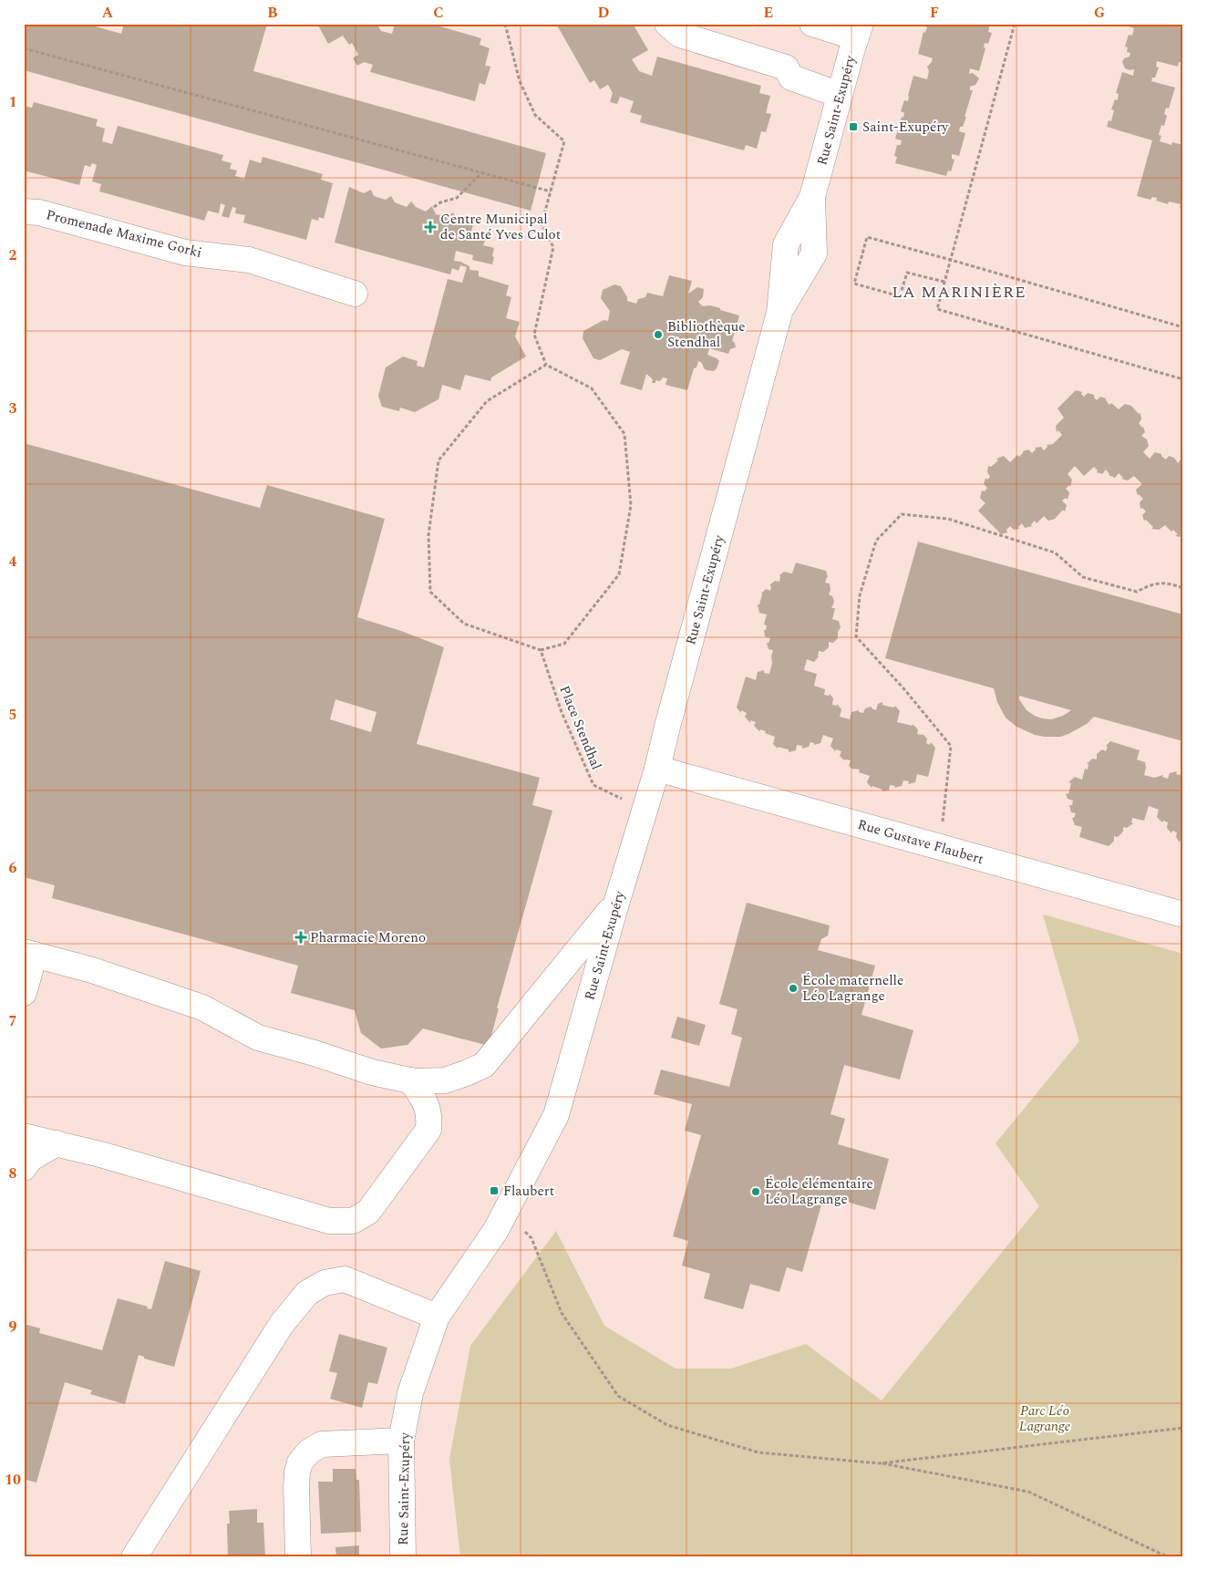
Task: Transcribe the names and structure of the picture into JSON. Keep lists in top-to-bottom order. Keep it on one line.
{"streets":{"street":["Rue Saint-Exupéry","Promenade Maxime Gorki","Rue Gustave Flaubert"],"path":["Place Stendhal"]},"crossings":[["Rue Saint-Exupéry","Place Stendhal"],["Rue Saint-Exupéry","Rue Gustave Flaubert"]],"districts":["LA MARINIÈRE"],"parks":["Parc Léo Lagrange"],"places":{"transit":["Saint-Exupéry","Flaubert"],"health":["Centre Municipal de Santé Yves Culot","Pharmacie Moreno"],"other":["Bibliothèque Stendhal","École maternelle Léo Lagrange","École élémentaire Léo Lagrange"]},"grid":{"columns":["A","B","C","D","E","F","G"],"rows":["1","2","3","4","5","6","7","8","9","10"]}}
